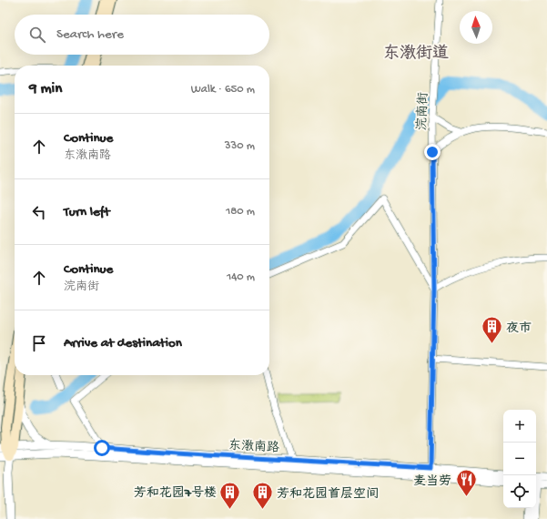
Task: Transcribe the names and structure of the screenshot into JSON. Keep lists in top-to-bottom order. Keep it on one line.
{"streets":{"street":["浣南街","东漖南路"]},"crossings":[["浣南街","东漖南路"]],"districts":["东漖街道"],"places":{"building":["夜市","芳和花园7号楼","芳和花园首层空间"],"restaurant":["麦当劳"]},"north":"top","page":{"search":"Search here","heading":["9 min","Walk · 650 m"],"list":[["Continue","东漖南路","330 m"],["Turn left","180 m"],["Continue","浣南街","140 m"],"Arrive at destination"],"map_buttons":["+","−"]}}
